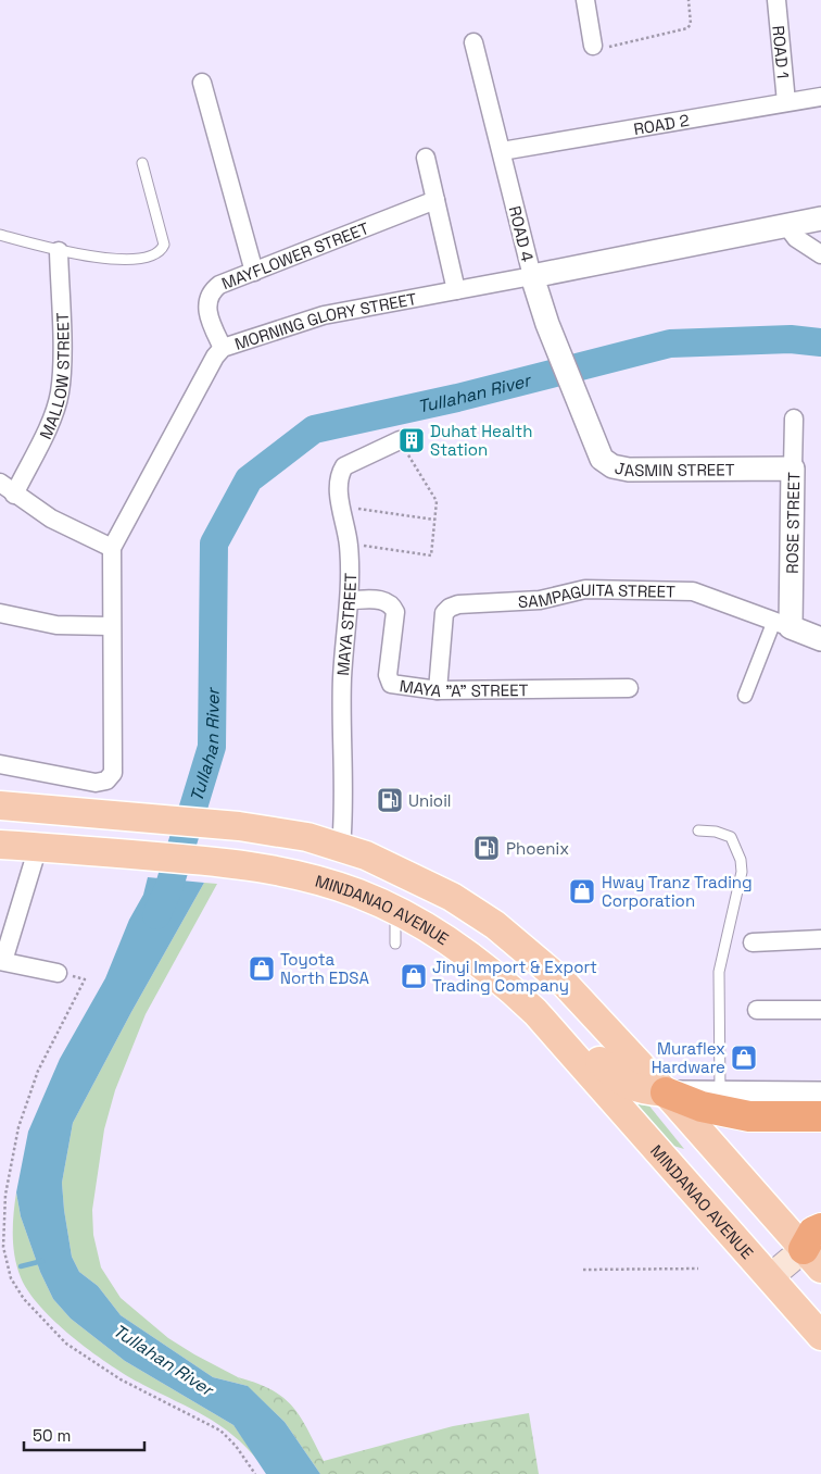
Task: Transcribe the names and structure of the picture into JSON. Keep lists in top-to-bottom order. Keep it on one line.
{"streets":{"main road":["MINDANAO AVENUE"],"street":["ROAD 1","ROAD 2","ROAD 4","MAYFLOWER STREET","MORNING GLORY STREET","MALLOW STREET","JASMIN STREET","ROSE STREET","SAMPAGUITA STREET","MAYA STREET","MAYA \"A\" STREET"]},"crossings":[["ROAD 1","ROAD 2"],["ROAD 2","ROAD 4"],["ROAD 4","MORNING GLORY STREET"],["ROAD 4","JASMIN STREET"],["MAYFLOWER STREET","MORNING GLORY STREET"],["JASMIN STREET","ROSE STREET"],["ROSE STREET","SAMPAGUITA STREET"],["SAMPAGUITA STREET","MAYA \"A\" STREET"],["MAYA STREET","MAYA \"A\" STREET"]],"water":["Tullahan River"],"places":{"building":["Duhat Health Station"],"fuel station":["Unioil","Phoenix"],"shop":["Hway Tranz Trading Corporation","Toyota North EDSA","Jinyi Import & Export Trading Company","Muraflex Hardware"]},"scale_bar":"50 m"}
